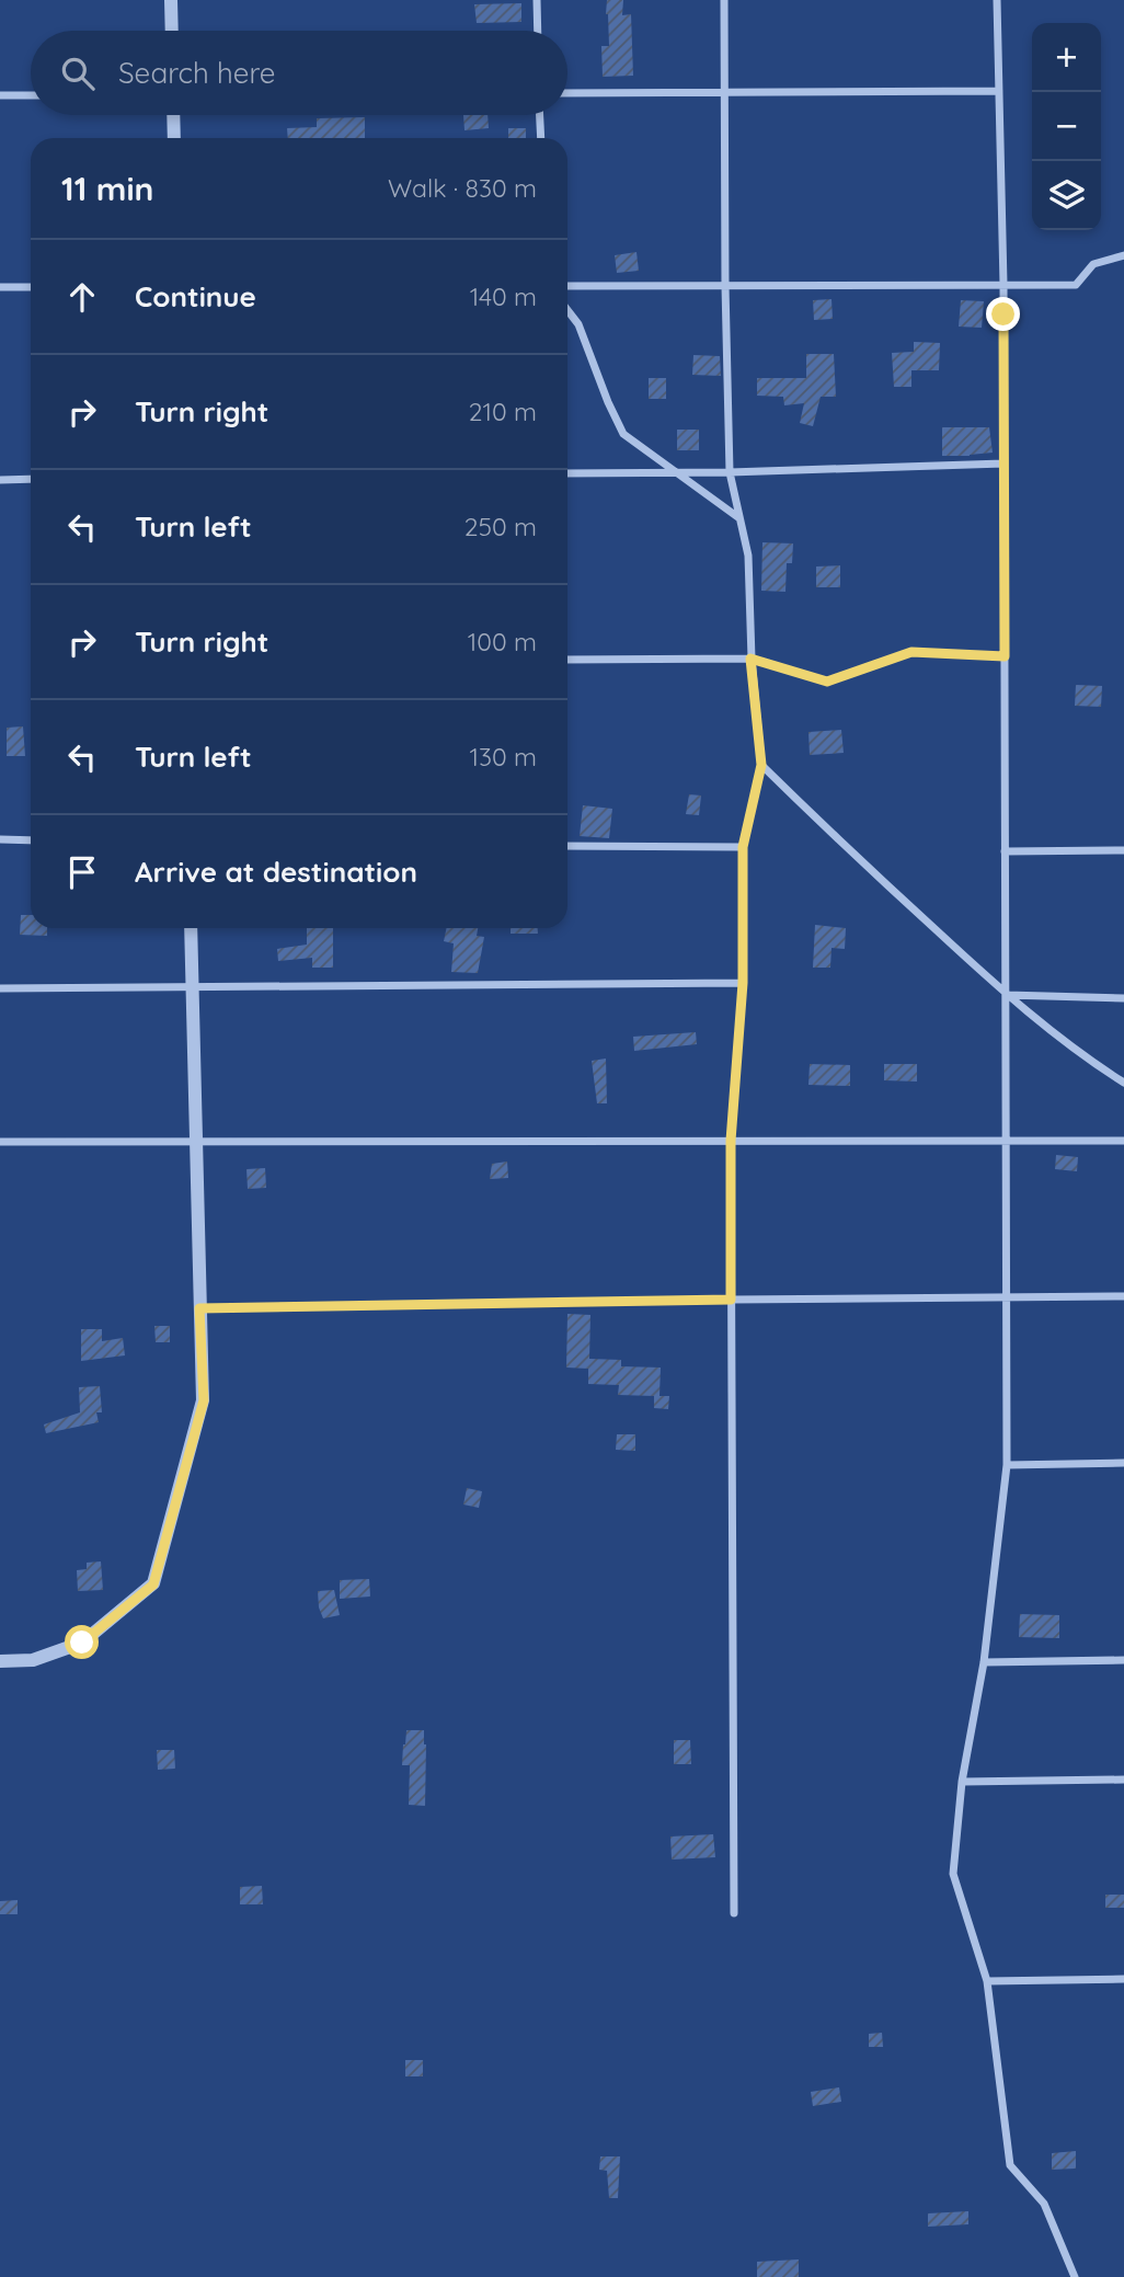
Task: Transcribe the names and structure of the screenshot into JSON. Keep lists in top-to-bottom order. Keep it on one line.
{"page":{"map_buttons":["+","−"],"search":"Search here","heading":["11 min","Walk · 830 m"],"list":[["Continue","140 m"],["Turn right","210 m"],["Turn left","250 m"],["Turn right","100 m"],["Turn left","130 m"],"Arrive at destination"]}}
